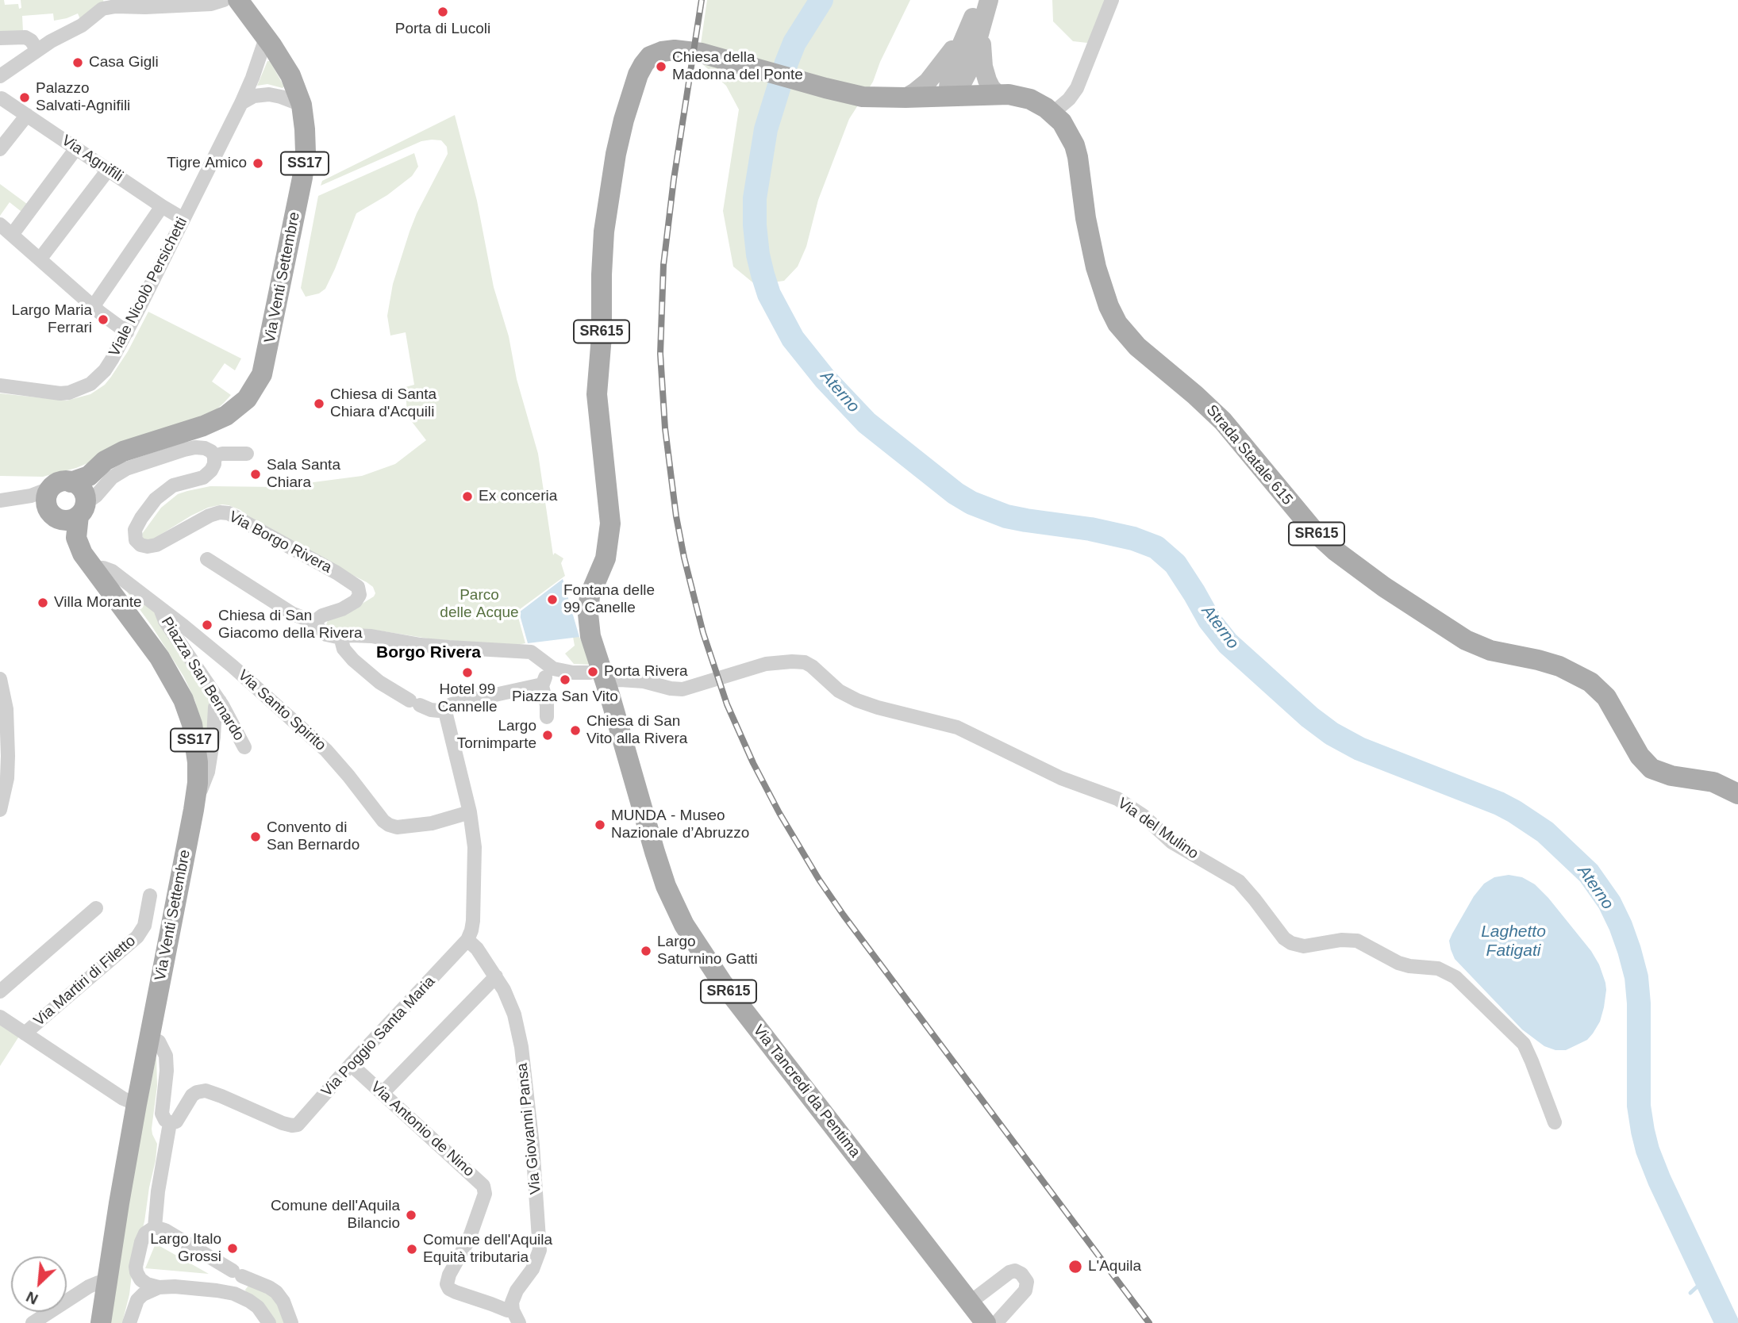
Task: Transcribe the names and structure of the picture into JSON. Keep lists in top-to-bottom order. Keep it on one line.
{"streets":{"main road":["SS17","Via Venti Settembre","SR615","Strada Statale 615","Via Tancredi da Pentima"],"street":["Via Agnifili","Viale Nicolò Persichetti","Via Borgo Rivera","Piazza San Bernardo","Via Santo Spirito","Via del Mulino","Via Martiri di Filetto","Via Poggio Santa Maria","Via Giovanni Pansa","Via Antonio de Nino"]},"crossings":[["Via Agnifili","Viale Nicolò Persichetti"],["Via Venti Settembre","Viale Nicolò Persichetti"],["Via Venti Settembre","Via Santo Spirito"],["SR615","Strada Statale 615"],["SR615","Via del Mulino"],["SR615","Via Tancredi da Pentima"],["Piazza San Bernardo","Via Santo Spirito"],["Via del Mulino","Via Tancredi da Pentima"],["Via Poggio Santa Maria","Via Giovanni Pansa"],["Via Poggio Santa Maria","Via Antonio de Nino"],["Via Giovanni Pansa","Via Antonio de Nino"]],"districts":["Borgo Rivera"],"water":["Aterno","Laghetto Fatigati"],"parks":["Parco delle Acque"],"places":["Porta di Lucoli","Casa Gigli","Chiesa della Madonna del Ponte","Palazzo Salvati-Agnifili","Tigre Amico","Largo Maria Ferrari","Chiesa di Santa Chiara d'Acquili","Sala Santa Chiara","Ex conceria","Fontana delle 99 Canelle","Villa Morante","Chiesa di San Giacomo della Rivera","Porta Rivera","Hotel 99 Cannelle","Piazza San Vito","Chiesa di San Vito alla Rivera","Largo Tornimparte","MUNDA - Museo Nazionale d’Abruzzo","Convento di San Bernardo","Largo Saturnino Gatti","Comune dell'Aquila Bilancio","Largo Italo Grossi","Comune dell'Aquila Equità tributaria","L'Aquila"],"north":"bottom left"}
